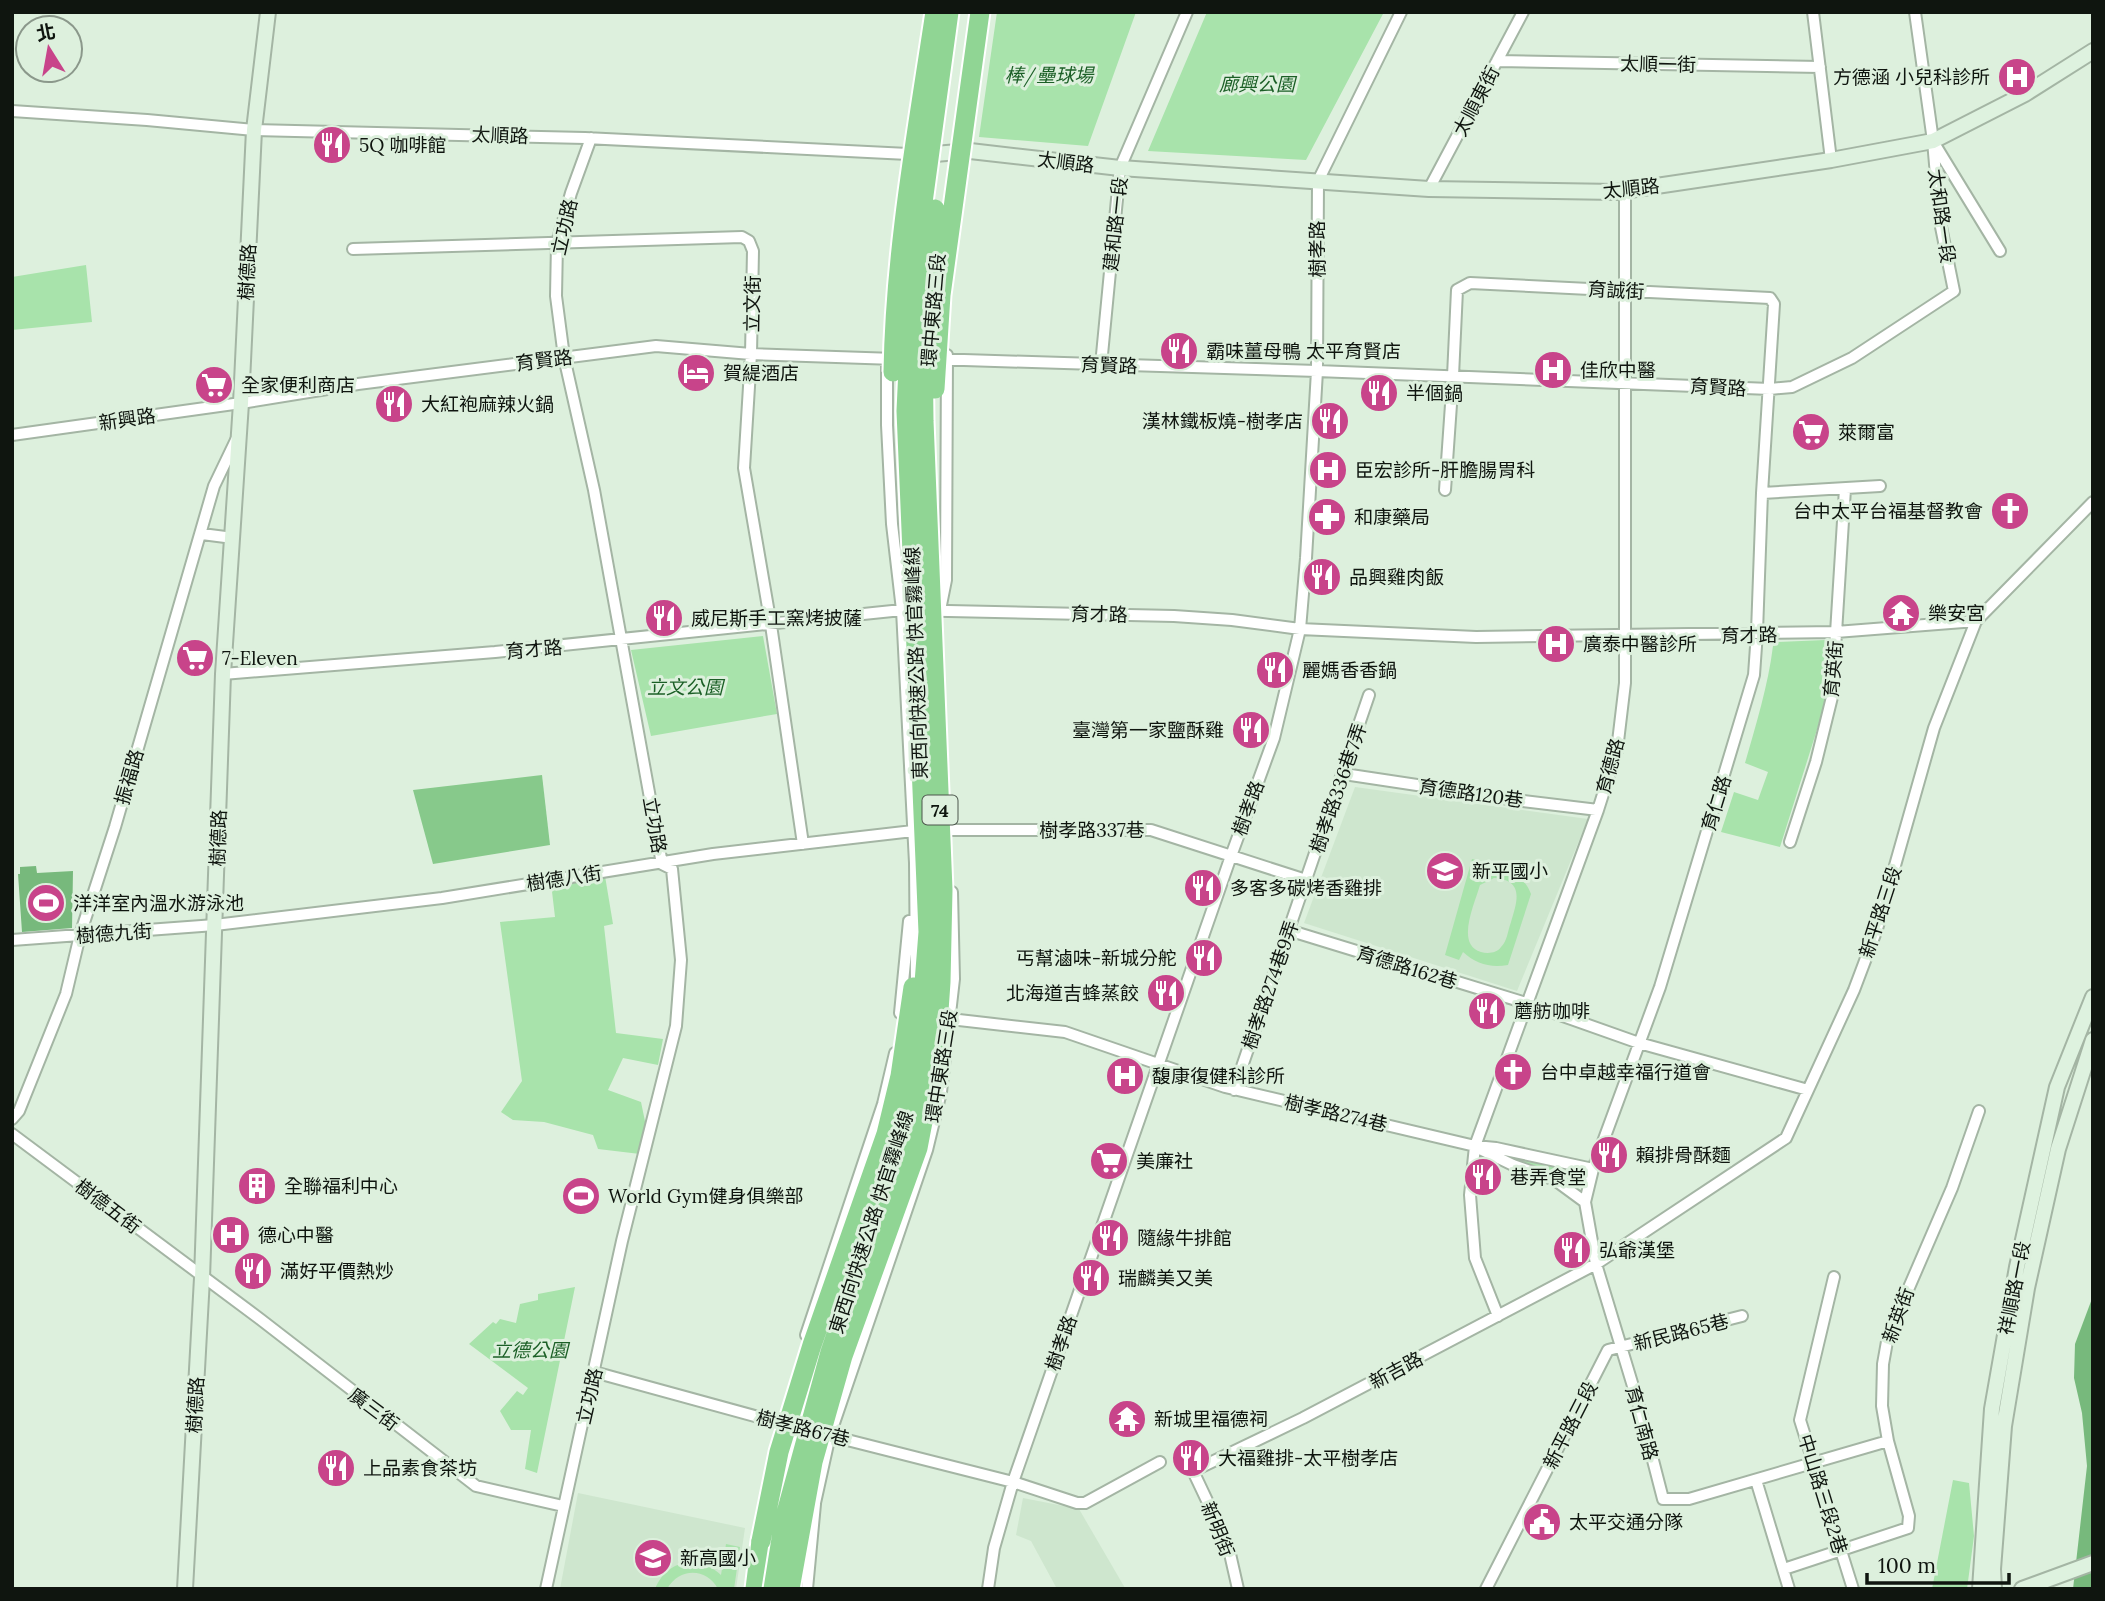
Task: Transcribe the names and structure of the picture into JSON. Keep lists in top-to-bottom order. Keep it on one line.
{"streets":{"highway":["東西向快速公路 快官霧峰線","74"],"street":["太順一街","太順東街","太順路","太和路一段","建和路一段","立功路","樹孝路","樹德路","育誠街","立文街","環中東路三段","育賢路","新興路","育才路","育英街","育德路","振福路","樹孝路336巷7弄","育德路120巷","育仁路","樹孝路337巷","樹德八街","新平路三段","樹德九街","育德路162巷","樹孝路274巷9弄","樹孝路274巷","樹德五街","祥順路一段","新英街","新民路65巷","新吉路","廣三街","育仁南路","樹孝路67巷","中山路三段2巷","新明街"]},"crossings":[["太順一街","太順東街"],["太順東街","太順路"],["太順路","太和路一段"],["太順路","建和路一段"],["太順路","立功路"],["太順路","樹孝路"],["太順路","樹德路"],["太順路","環中東路三段"],["太順路","育德路"],["太和路一段","育賢路"],["建和路一段","育賢路"],["立功路","立文街"],["立功路","育賢路"],["立功路","育才路"],["立功路","樹德八街"],["立功路","廣三街"],["立功路","樹孝路67巷"],["樹孝路","育賢路"],["樹孝路","育才路"],["樹孝路","樹孝路337巷"],["樹孝路","樹孝路274巷"],["樹孝路","樹孝路67巷"],["樹德路","育賢路"],["樹德路","新興路"],["樹德路","育才路"],["樹德路","振福路"],["樹德路","樹德八街"],["樹德路","樹德九街"],["樹德路","樹德五街"],["樹德路","廣三街"],["育誠街","育賢路"],["育誠街","育德路"],["育誠街","育仁路"],["立文街","育賢路"],["立文街","育才路"],["立文街","樹德八街"],["環中東路三段","育賢路"],["環中東路三段","育才路"],["環中東路三段","樹孝路337巷"],["環中東路三段","樹德八街"],["環中東路三段","樹孝路274巷"],["環中東路三段","樹孝路67巷"],["育賢路","新興路"],["育賢路","育德路"],["育賢路","育仁路"],["育才路","育英街"],["育才路","育德路"],["育才路","育仁路"],["育才路","新平路三段"],["東西向快速公路 快官霧峰線","74"],["育德路","育德路120巷"],["育德路","育德路162巷"],["育德路","樹孝路274巷"],["育德路","新吉路"],["振福路","樹德九街"],["樹孝路336巷7弄","育德路120巷"],["樹孝路336巷7弄","樹孝路337巷"],["樹孝路336巷7弄","樹孝路274巷9弄"],["育仁路","育德路162巷"],["樹孝路337巷","樹孝路274巷9弄"],["樹德八街","樹德九街"],["新平路三段","育德路162巷"],["新平路三段","新民路65巷"],["新平路三段","新吉路"],["新平路三段","育仁南路"],["育德路162巷","樹孝路274巷9弄"],["樹孝路274巷9弄","樹孝路274巷"],["樹德五街","廣三街"],["新英街","中山路三段2巷"],["新民路65巷","育仁南路"],["新吉路","新明街"]],"parks":["棒/壘球場","廊興公園","立文公園","立德公園"],"places":{"hospital":["方德涵 小兒科診所","佳欣中醫","臣宏診所-肝膽腸胃科","廣泰中醫診所","馥康復健科診所","德心中醫"],"restaurant":["5Q 咖啡館","霸味薑母鴨 太平育賢店","半個鍋","大紅袍麻辣火鍋","漢林鐵板燒-樹孝店","品興雞肉飯","威尼斯手工窯烤披薩","麗媽香香鍋","臺灣第一家鹽酥雞","多客多碳烤香雞排","丐幫滷味-新城分舵","北海道吉蜂蒸餃","蘑舫咖啡","賴排骨酥麵","巷弄食堂","隨緣牛排館","弘爺漢堡","滿好平價熱炒","瑞麟美又美","大福雞排-太平樹孝店","上品素食茶坊"],"hotel":["賀緹酒店"],"supermarket":["全家便利商店","萊爾富","7-Eleven","美廉社"],"church":["台中太平台福基督教會","台中卓越幸福行道會"],"pharmacy":["和康藥局"],"temple":["樂安宮","新城里福德祠"],"school or university":["新平國小","新高國小"],"sports":["洋洋室內溫水游泳池","World Gym健身俱樂部"],"building":["全聯福利中心"],"public building":["太平交通分隊"]},"scale_bar":"100 m","north":"top"}
